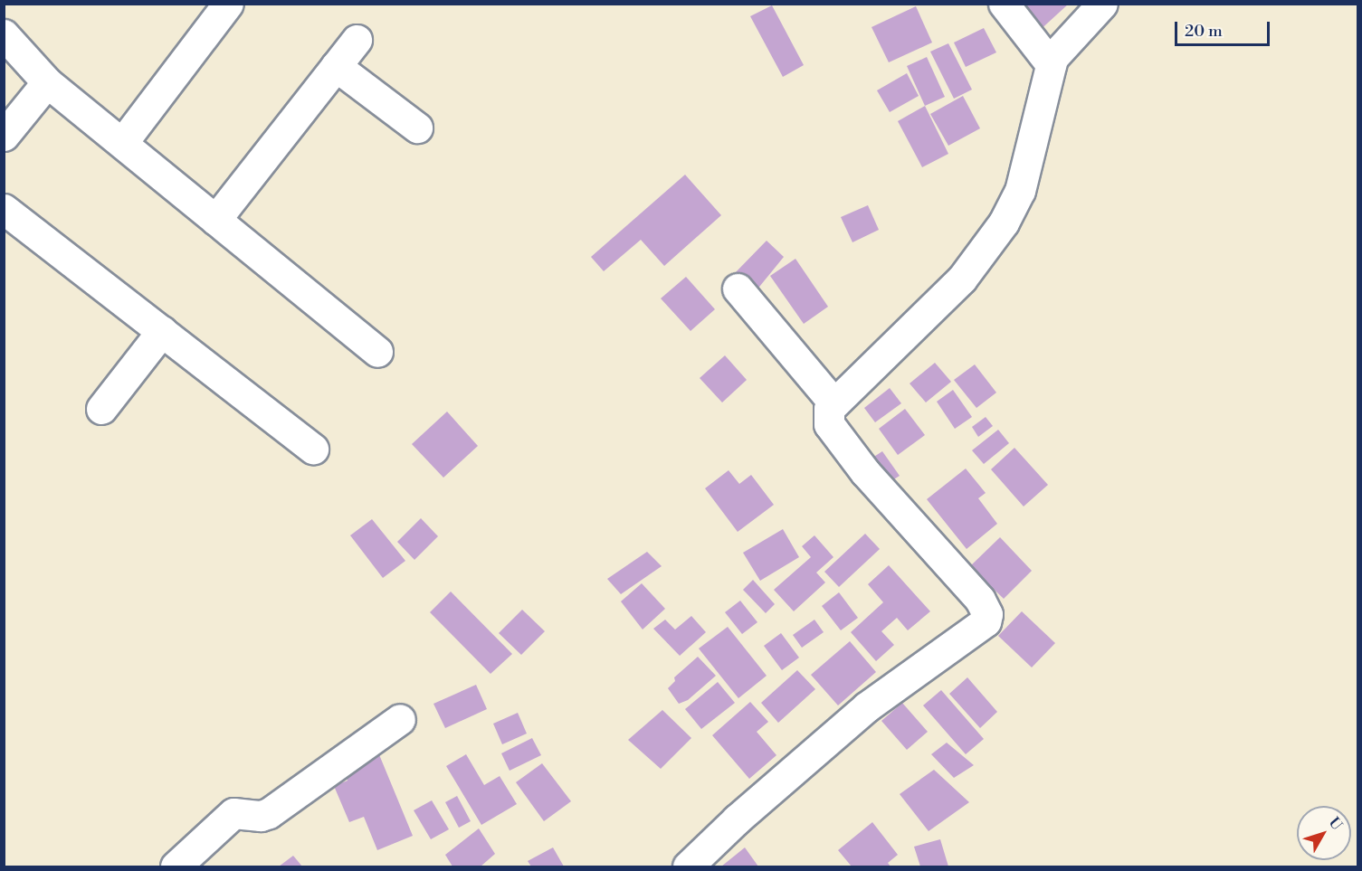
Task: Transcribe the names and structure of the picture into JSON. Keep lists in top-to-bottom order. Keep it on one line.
{"scale_bar":"20 m","north":"top right"}
